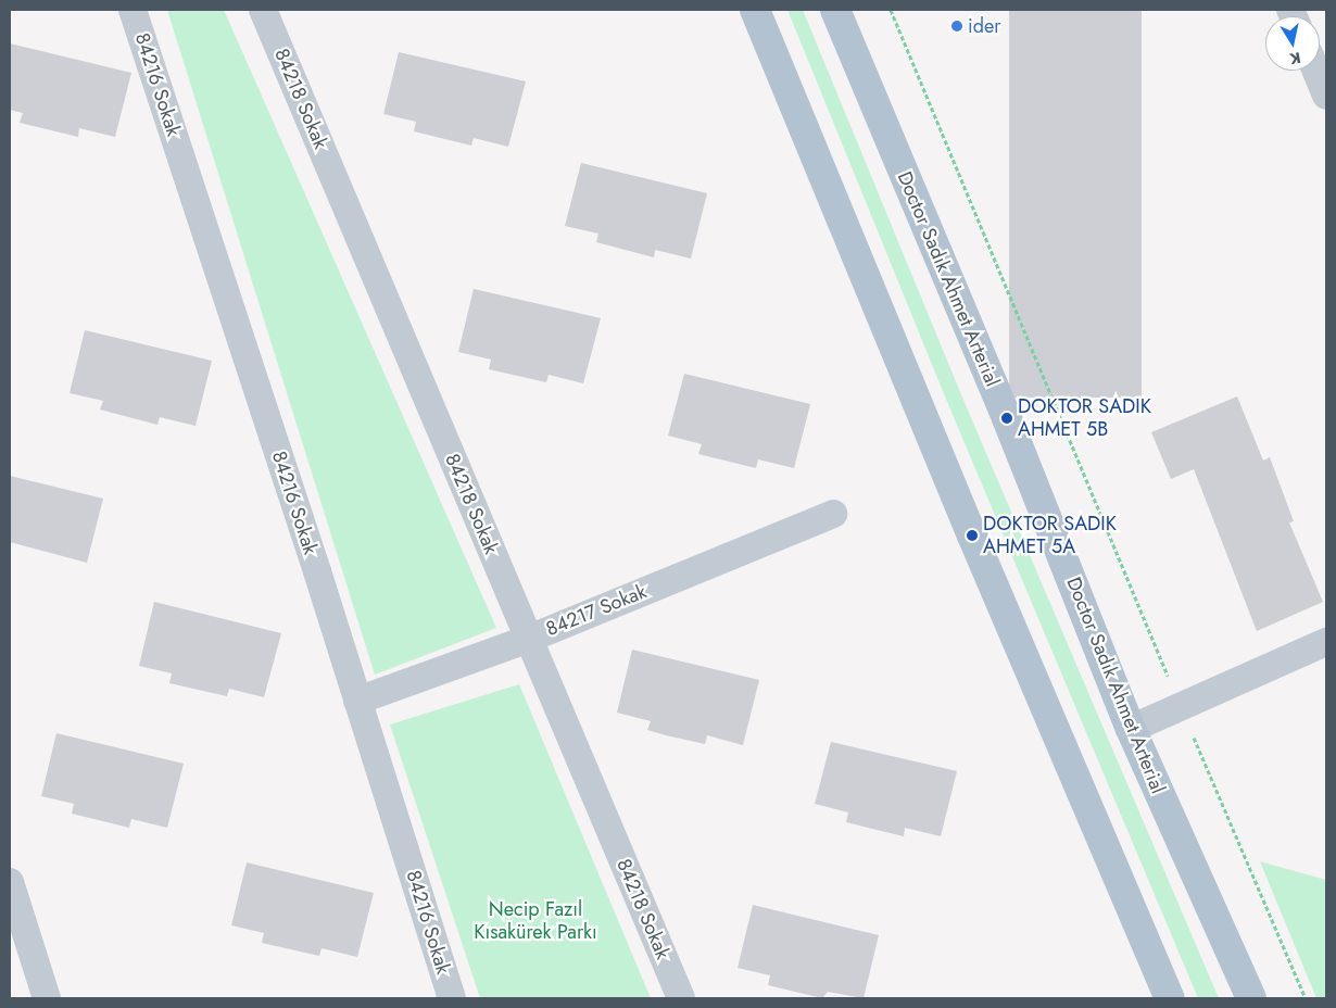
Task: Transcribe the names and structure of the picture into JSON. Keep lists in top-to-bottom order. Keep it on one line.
{"streets":{"main road":["Doctor Sadık Ahmet Arterial"],"street":["84216 Sokak","84218 Sokak","84217 Sokak"]},"crossings":[["84216 Sokak","84217 Sokak"],["84218 Sokak","84217 Sokak"]],"parks":["Necip Fazıl Kısakürek Parkı"],"places":["ider","DOKTOR SADIK AHMET 5B","DOKTOR SADIK AHMET 5A"],"north":"bottom"}
